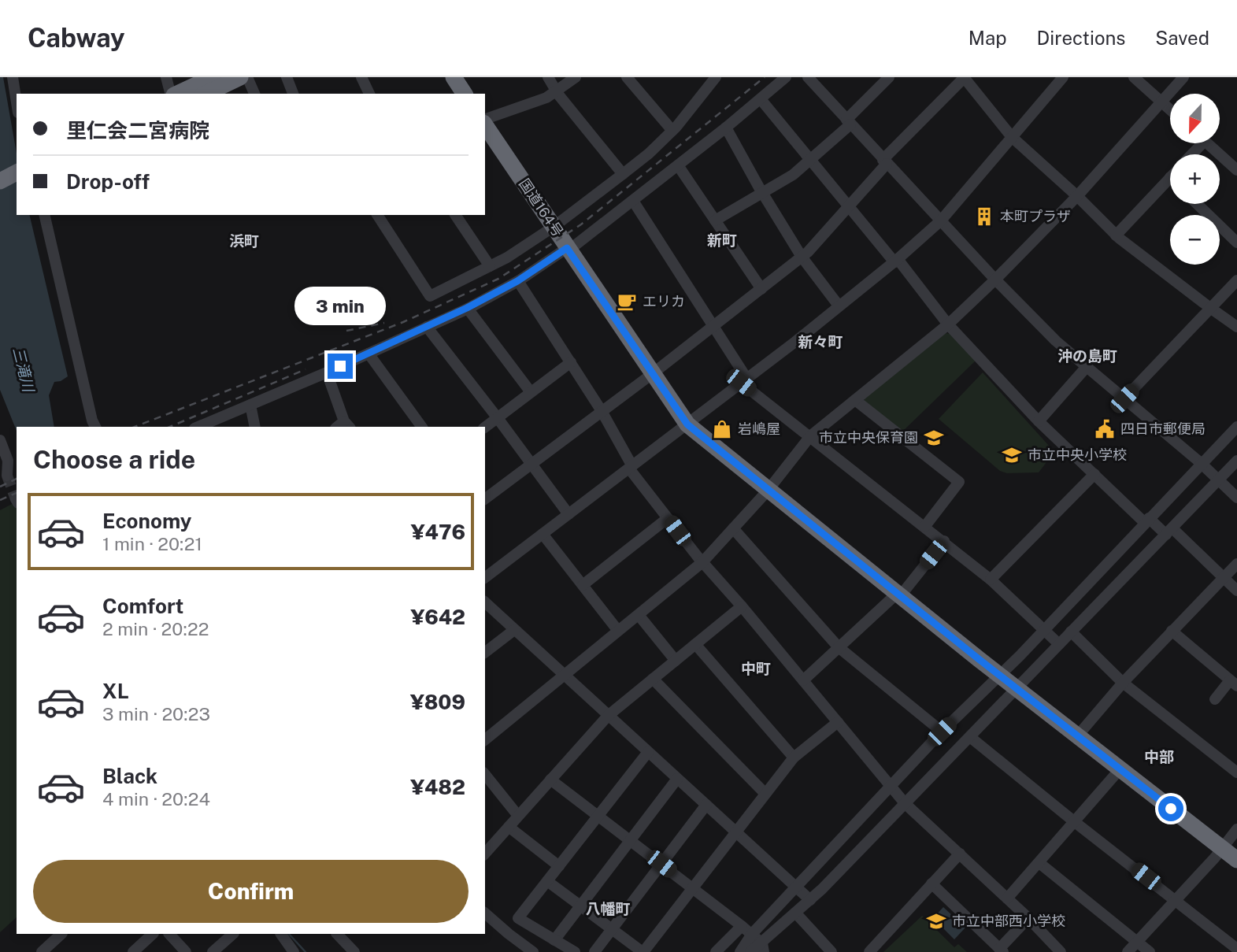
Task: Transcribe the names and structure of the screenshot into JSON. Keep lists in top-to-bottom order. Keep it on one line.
{"streets":{"highway":["国道164号"]},"districts":["新町","浜町","新々町","沖の島町","中町","中部","八幡町"],"water":["三滝川"],"places":{"building":["本町プラザ"],"cafe":["エリカ"],"shop":["岩嶋屋"],"public building":["四日市郵便局"],"school or university":["市立中央保育園","市立中央小学校","市立中部西小学校"]},"north":"bottom","page":{"header":"Cabway","nav":["Map","Directions","Saved"],"map_buttons":["+","−"],"banner":["里仁会二宮病院","Drop-off"],"bubble":"3 min","heading":"Choose a ride","list":[{"name":"Economy","note":"1 min · 20:21","value":"¥476"},{"name":"Comfort","note":"2 min · 20:22","value":"¥642"},{"name":"XL","note":"3 min · 20:23","value":"¥809"},{"name":"Black","note":"4 min · 20:24","value":"¥482"}],"buttons":"Confirm"}}
